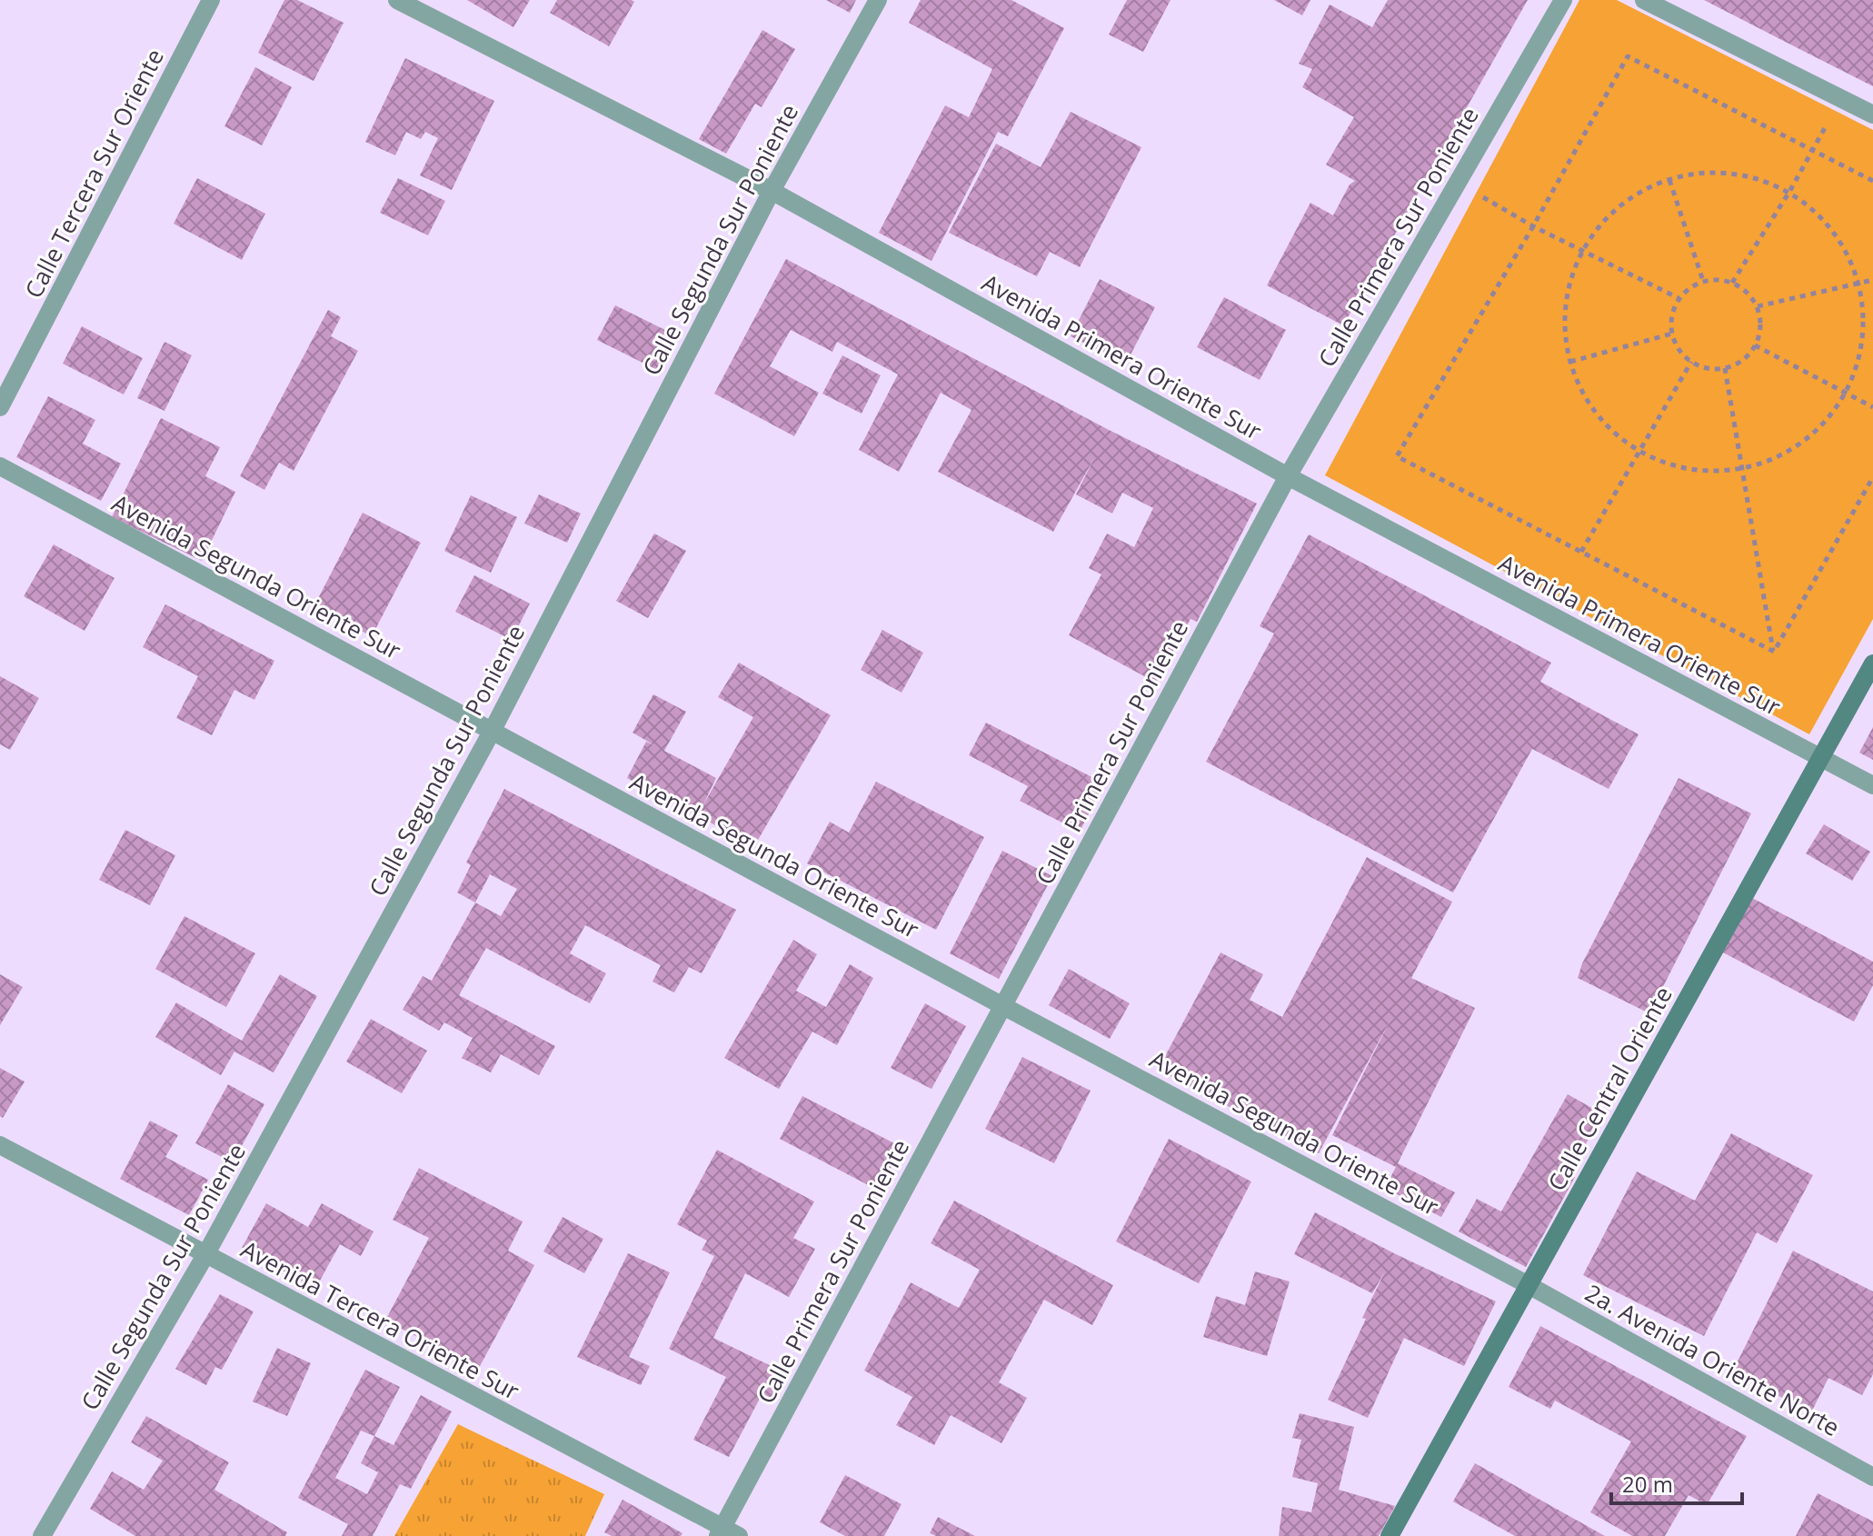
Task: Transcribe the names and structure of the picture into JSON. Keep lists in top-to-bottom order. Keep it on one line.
{"streets":{"main road":["Calle Central Oriente"],"street":["Calle Tercera Sur Oriente","Calle Primera Sur Poniente","Calle Segunda Sur Poniente","Avenida Primera Oriente Sur","Avenida Segunda Oriente Sur","Avenida Tercera Oriente Sur","2a. Avenida Oriente Norte"]},"crossings":[["Calle Primera Sur Poniente","Avenida Primera Oriente Sur"],["Calle Primera Sur Poniente","Avenida Segunda Oriente Sur"],["Calle Primera Sur Poniente","Avenida Tercera Oriente Sur"],["Calle Segunda Sur Poniente","Avenida Primera Oriente Sur"],["Calle Segunda Sur Poniente","Avenida Segunda Oriente Sur"],["Calle Segunda Sur Poniente","Avenida Tercera Oriente Sur"],["Avenida Primera Oriente Sur","Calle Central Oriente"],["Avenida Segunda Oriente Sur","Calle Central Oriente"],["Avenida Segunda Oriente Sur","2a. Avenida Oriente Norte"],["Calle Central Oriente","2a. Avenida Oriente Norte"]],"scale_bar":"20 m"}
